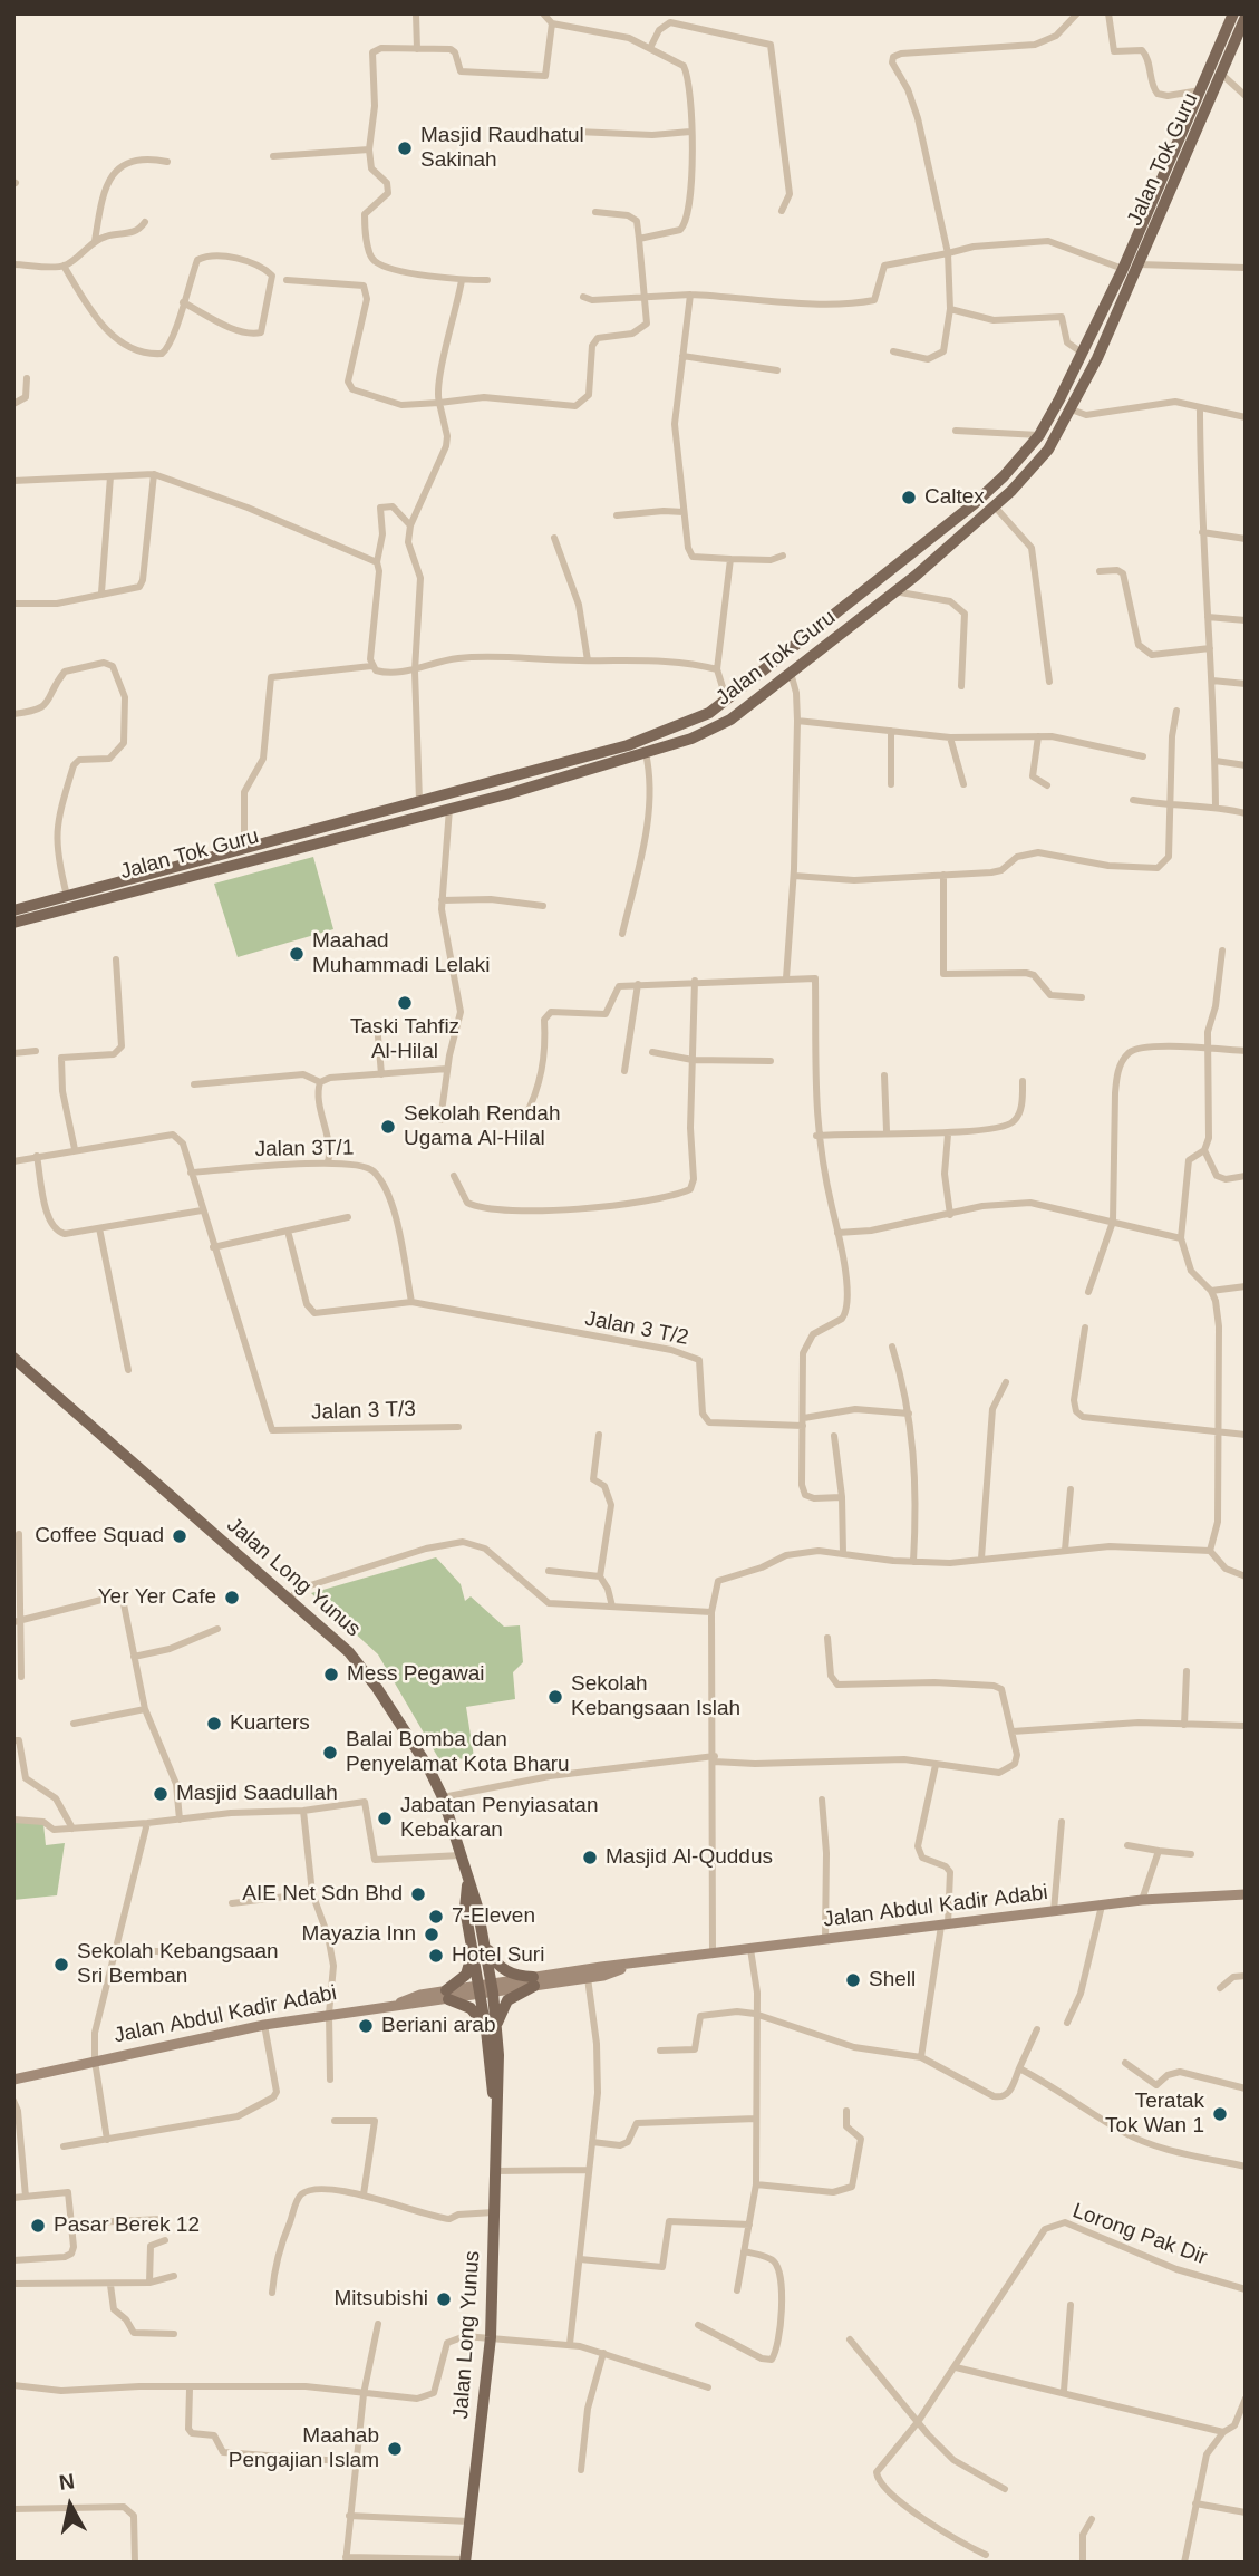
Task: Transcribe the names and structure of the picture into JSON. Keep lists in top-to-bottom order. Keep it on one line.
{"streets":{"main road":["Jalan Tok Guru","Jalan Long Yunus","Jalan Abdul Kadir Adabi"],"street":["Jalan 3T/1","Jalan 3 T/2","Jalan 3 T/3","Lorong Pak Dir"]},"crossings":[["Jalan 3T/1","Jalan 3 T/2"],["Jalan Long Yunus","Jalan Abdul Kadir Adabi"]],"places":["Masjid Raudhatul Sakinah","Caltex","Maahad Muhammadi Lelaki","Taski Tahfiz Al-Hilal","Sekolah Rendah Ugama Al-Hilal","Coffee Squad","Yer Yer Cafe","Mess Pegawai","Sekolah Kebangsaan Islah","Kuarters","Balai Bomba dan Penyelamat Kota Bharu","Masjid Saadullah","Jabatan Penyiasatan Kebakaran","Masjid Al-Quddus","AIE Net Sdn Bhd","7-Eleven","Mayazia Inn","Hotel Suri","Sekolah Kebangsaan Sri Bemban","Shell","Beriani arab","Teratak Tok Wan 1","Pasar Berek 12","Mitsubishi","Maahab Pengajian Islam"],"north":"top"}
